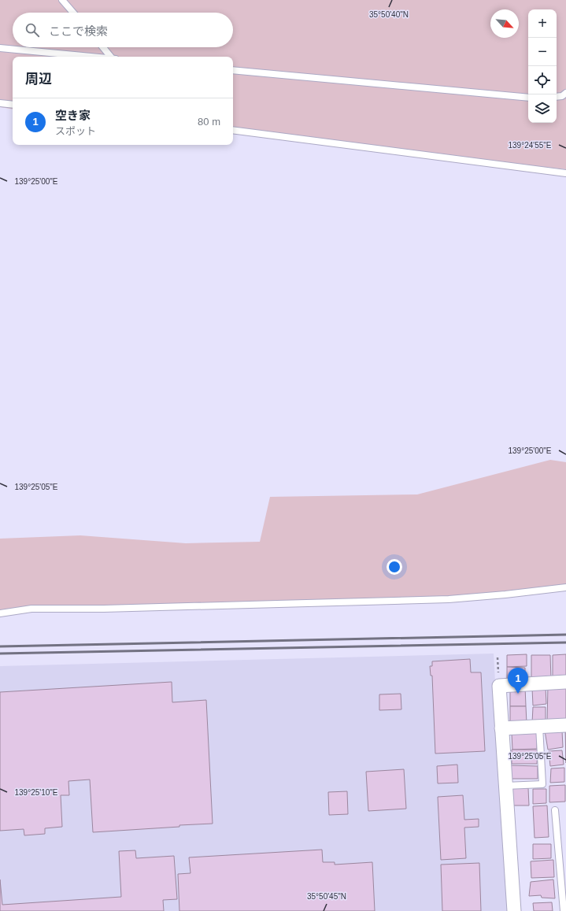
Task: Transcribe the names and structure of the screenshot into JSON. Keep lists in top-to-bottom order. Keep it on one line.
{"north":"bottom right","page":{"map_buttons":["+","−"],"search":"ここで検索","heading":"周辺","list":[{"mark":"1","name":"空き家","note":"スポット","value":"80 m"}],"pins":"1"},"coordinates":["35°50'40\"N","139°24'55\"E","139°25'00\"E","139°25'05\"E","139°25'10\"E","35°50'45\"N"]}
